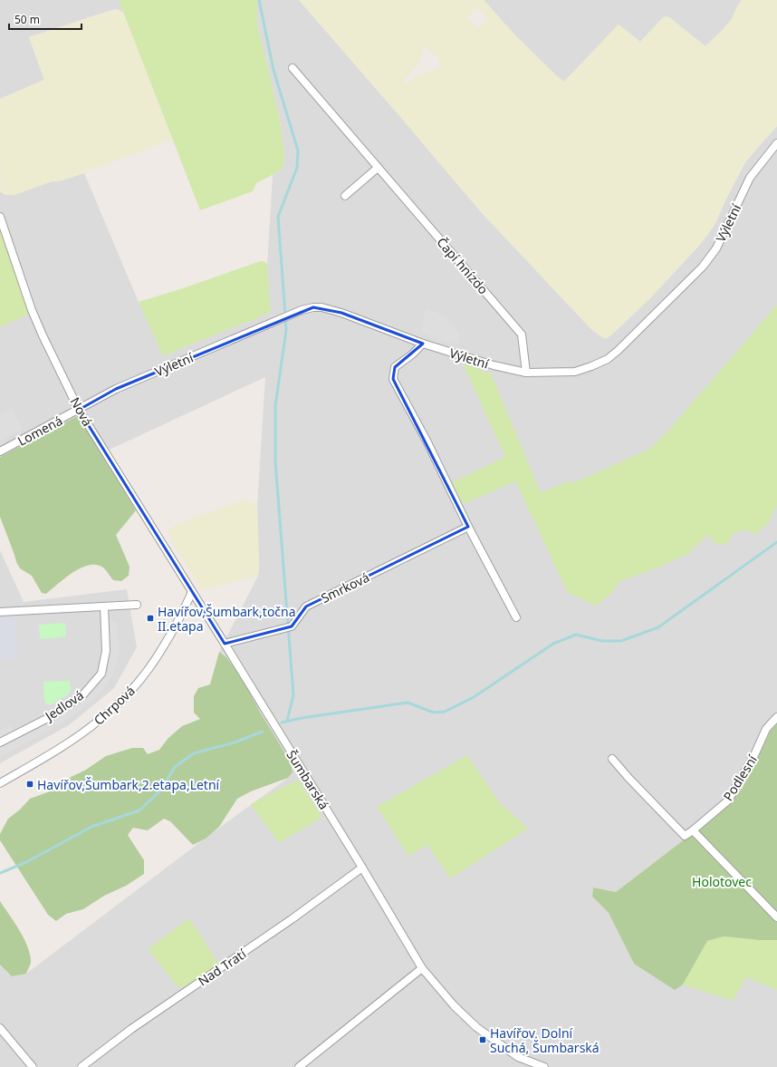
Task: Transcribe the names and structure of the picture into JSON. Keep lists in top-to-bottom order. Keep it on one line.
{"streets":{"street":["Výletní","Čapí hnízdo","Nová","Lomená","Smrková","Jedlová","Chrpová","Podlesní","Šumbarská","Nad Tratí"]},"crossings":[["Výletní","Čapí hnízdo"],["Výletní","Nová"],["Výletní","Lomená"],["Nová","Lomená"],["Nová","Chrpová"],["Nová","Šumbarská"],["Smrková","Šumbarská"],["Chrpová","Šumbarská"],["Šumbarská","Nad Tratí"]],"parks":["Holotovec"],"places":{"transit":["Havířov,Šumbark,točna II.etapa","Havířov,Šumbark,2.etapa,Letní","Havířov, Dolní Suchá, Šumbarská"]},"scale_bar":"50 m"}
